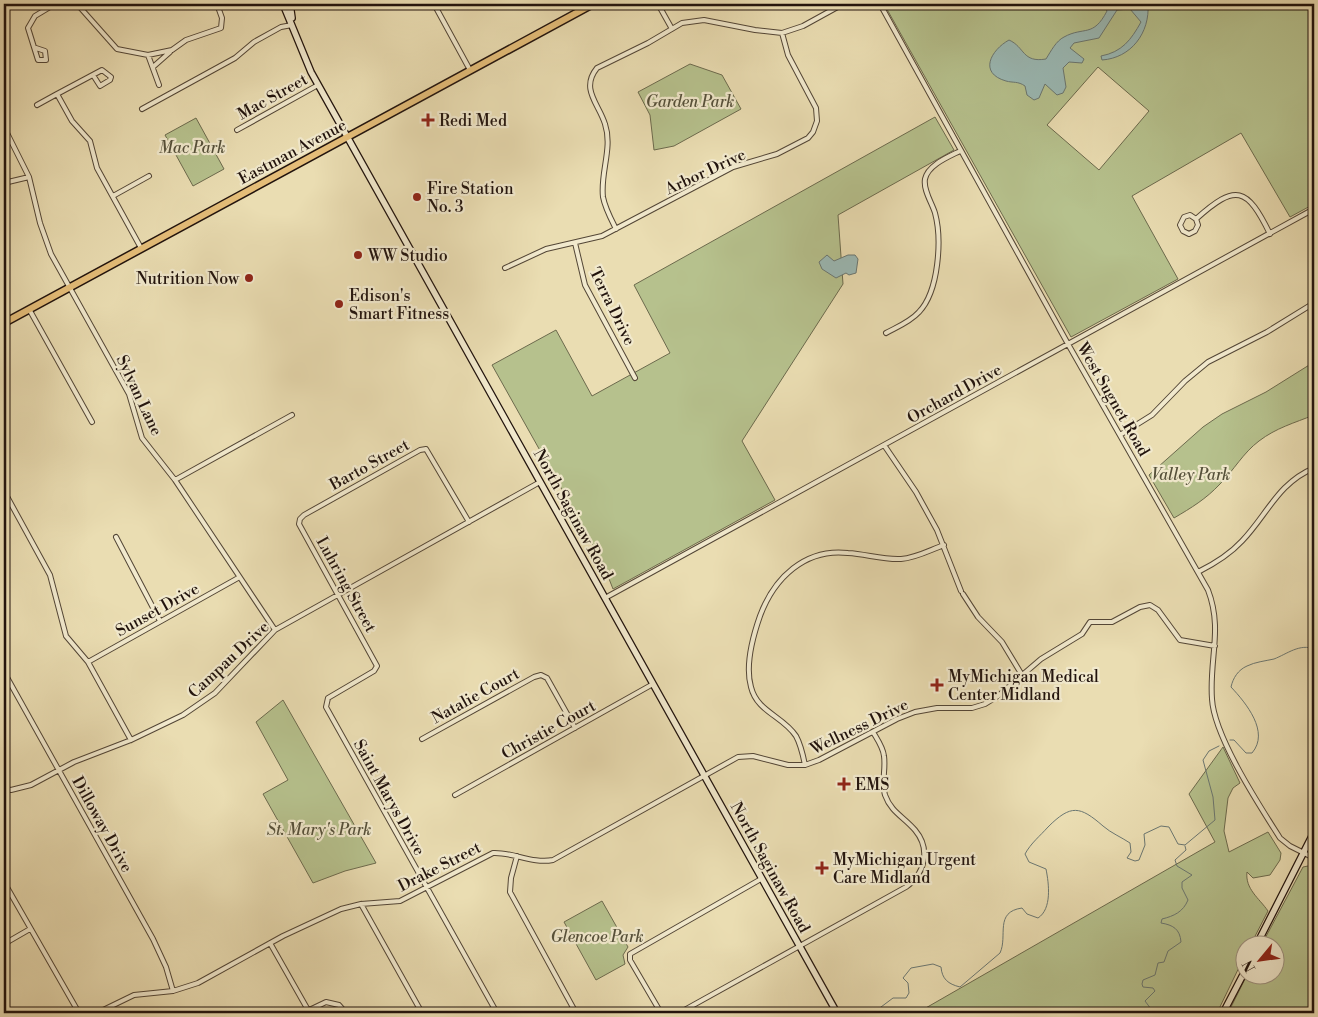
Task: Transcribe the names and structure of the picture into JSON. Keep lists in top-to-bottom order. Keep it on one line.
{"streets":{"main road":["Eastman Avenue","North Saginaw Road"],"street":["Mac Street","Arbor Drive","Terra Drive","Orchard Drive","Sylvan Lane","West Sugnet Road","Barto Street","Luhring Street","Sunset Drive","Campau Drive","Natalie Court","Wellness Drive","Christie Court","Saint Marys Drive","Dilloway Drive","Drake Street"]},"crossings":[["Mac Street","North Saginaw Road"],["Eastman Avenue","Sylvan Lane"],["Eastman Avenue","North Saginaw Road"],["Arbor Drive","Terra Drive"],["Orchard Drive","West Sugnet Road"],["Orchard Drive","North Saginaw Road"],["Sylvan Lane","Sunset Drive"],["Sylvan Lane","Campau Drive"],["West Sugnet Road","Wellness Drive"],["Barto Street","Luhring Street"],["Barto Street","Campau Drive"],["North Saginaw Road","Campau Drive"],["North Saginaw Road","Wellness Drive"],["North Saginaw Road","Christie Court"],["North Saginaw Road","Drake Street"],["Luhring Street","Campau Drive"],["Luhring Street","Saint Marys Drive"],["Campau Drive","Dilloway Drive"],["Natalie Court","Christie Court"],["Wellness Drive","Drake Street"],["Saint Marys Drive","Drake Street"],["Dilloway Drive","Drake Street"]],"parks":["Garden Park","Mac Park","Valley Park","St. Mary's Park","Glencoe Park"],"places":{"health":["Redi Med","MyMichigan Medical Center Midland","EMS","MyMichigan Urgent Care Midland"],"other":["Fire Station No. 3","WW Studio","Nutrition Now","Edison's Smart Fitness"]},"north":"bottom left"}
